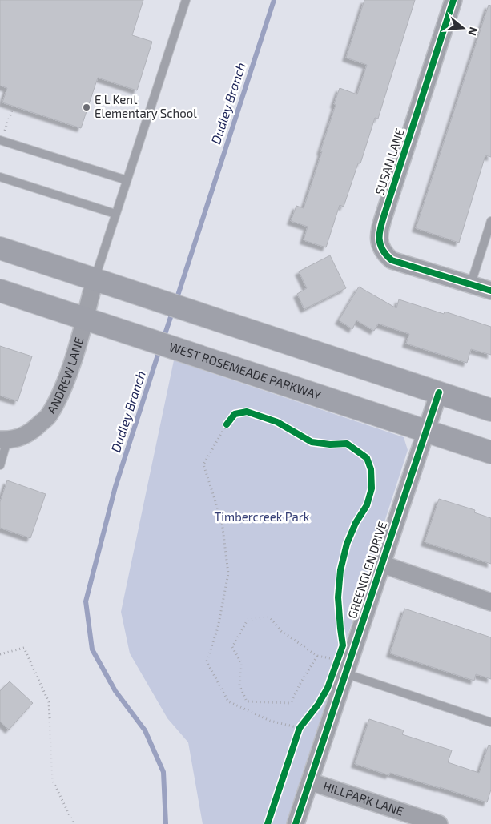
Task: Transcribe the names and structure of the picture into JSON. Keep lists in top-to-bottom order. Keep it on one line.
{"streets":{"main road":["WEST ROSEMEADE PARKWAY"],"street":["SUSAN LANE","ANDREW LANE","GREENGLEN DRIVE","HILLPARK LANE"]},"crossings":[["WEST ROSEMEADE PARKWAY","ANDREW LANE"],["WEST ROSEMEADE PARKWAY","GREENGLEN DRIVE"],["GREENGLEN DRIVE","HILLPARK LANE"]],"water":["Dudley Branch"],"parks":["Timbercreek Park"],"places":["E L Kent Elementary School"],"north":"right"}
